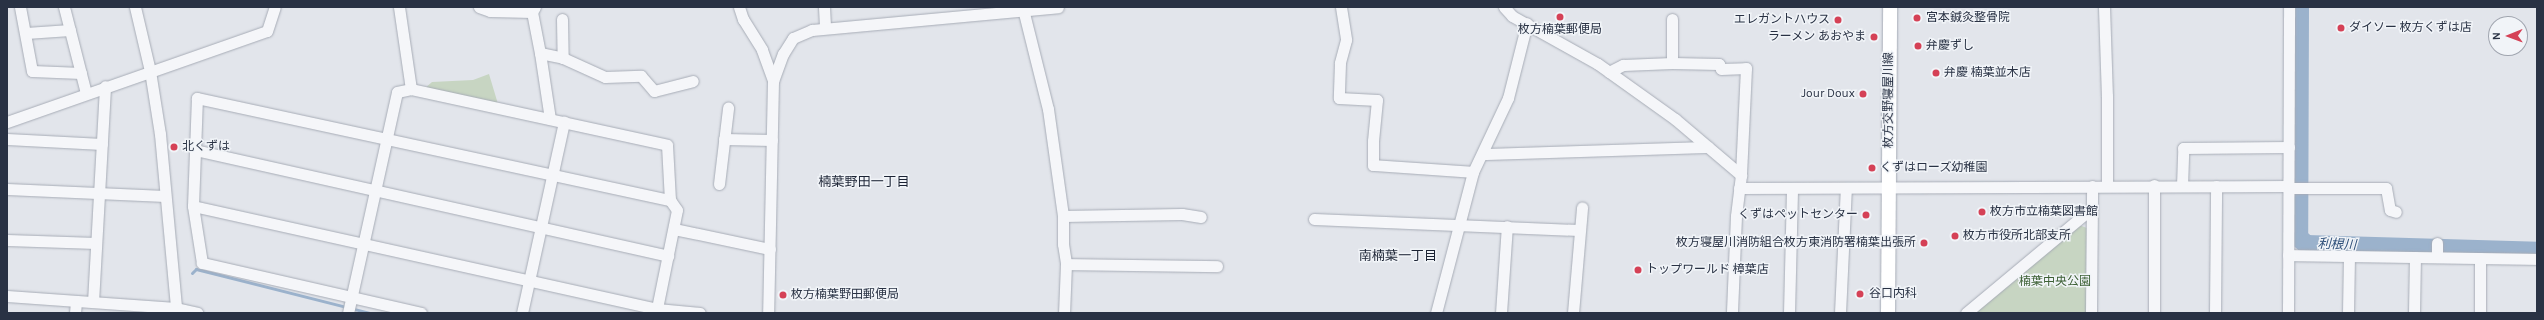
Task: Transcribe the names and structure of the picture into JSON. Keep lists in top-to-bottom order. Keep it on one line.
{"streets":{"main road":["枚方交野寝屋川線"]},"districts":["楠葉野田一丁目","南楠葉一丁目"],"water":["利根川"],"parks":["楠葉中央公園"],"places":["枚方楠葉郵便局","宮本鍼灸整骨院","エレガントハウス","ダイソー 枚方くずは店","ラーメン あおやま","弁慶ずし","弁慶 楠葉並木店","Jour Doux","北くずは","くずはローズ幼稚園","枚方市立楠葉図書館","くずはペットセンター","枚方市役所北部支所","枚方寝屋川消防組合枚方東消防署楠葉出張所","トップワールド 樟葉店","谷口内科","枚方楠葉野田郵便局"],"north":"left"}
